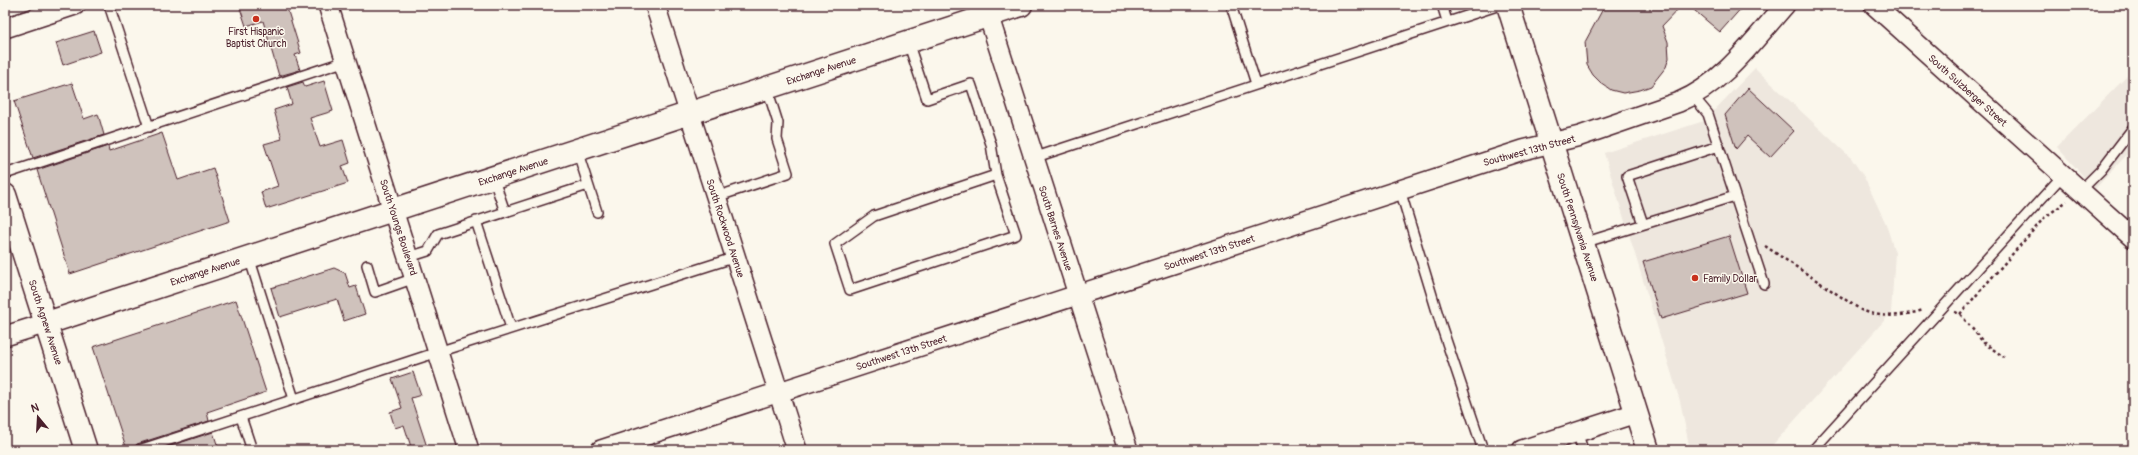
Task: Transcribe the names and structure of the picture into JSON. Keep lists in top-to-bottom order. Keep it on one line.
{"streets":{"main road":["Exchange Avenue","South Pennsylvania Avenue","South Agnew Avenue"],"street":["South Sulzberger Street","Southwest 13th Street","South Youngs Boulevard","South Rockwood Avenue","South Barnes Avenue"]},"crossings":[["Exchange Avenue","South Youngs Boulevard"],["Exchange Avenue","South Rockwood Avenue"],["Exchange Avenue","South Barnes Avenue"],["Exchange Avenue","South Agnew Avenue"],["Southwest 13th Street","South Pennsylvania Avenue"],["Southwest 13th Street","South Rockwood Avenue"],["Southwest 13th Street","South Barnes Avenue"]],"places":["First Hispanic Baptist Church","Family Dollar"],"north":"top"}
